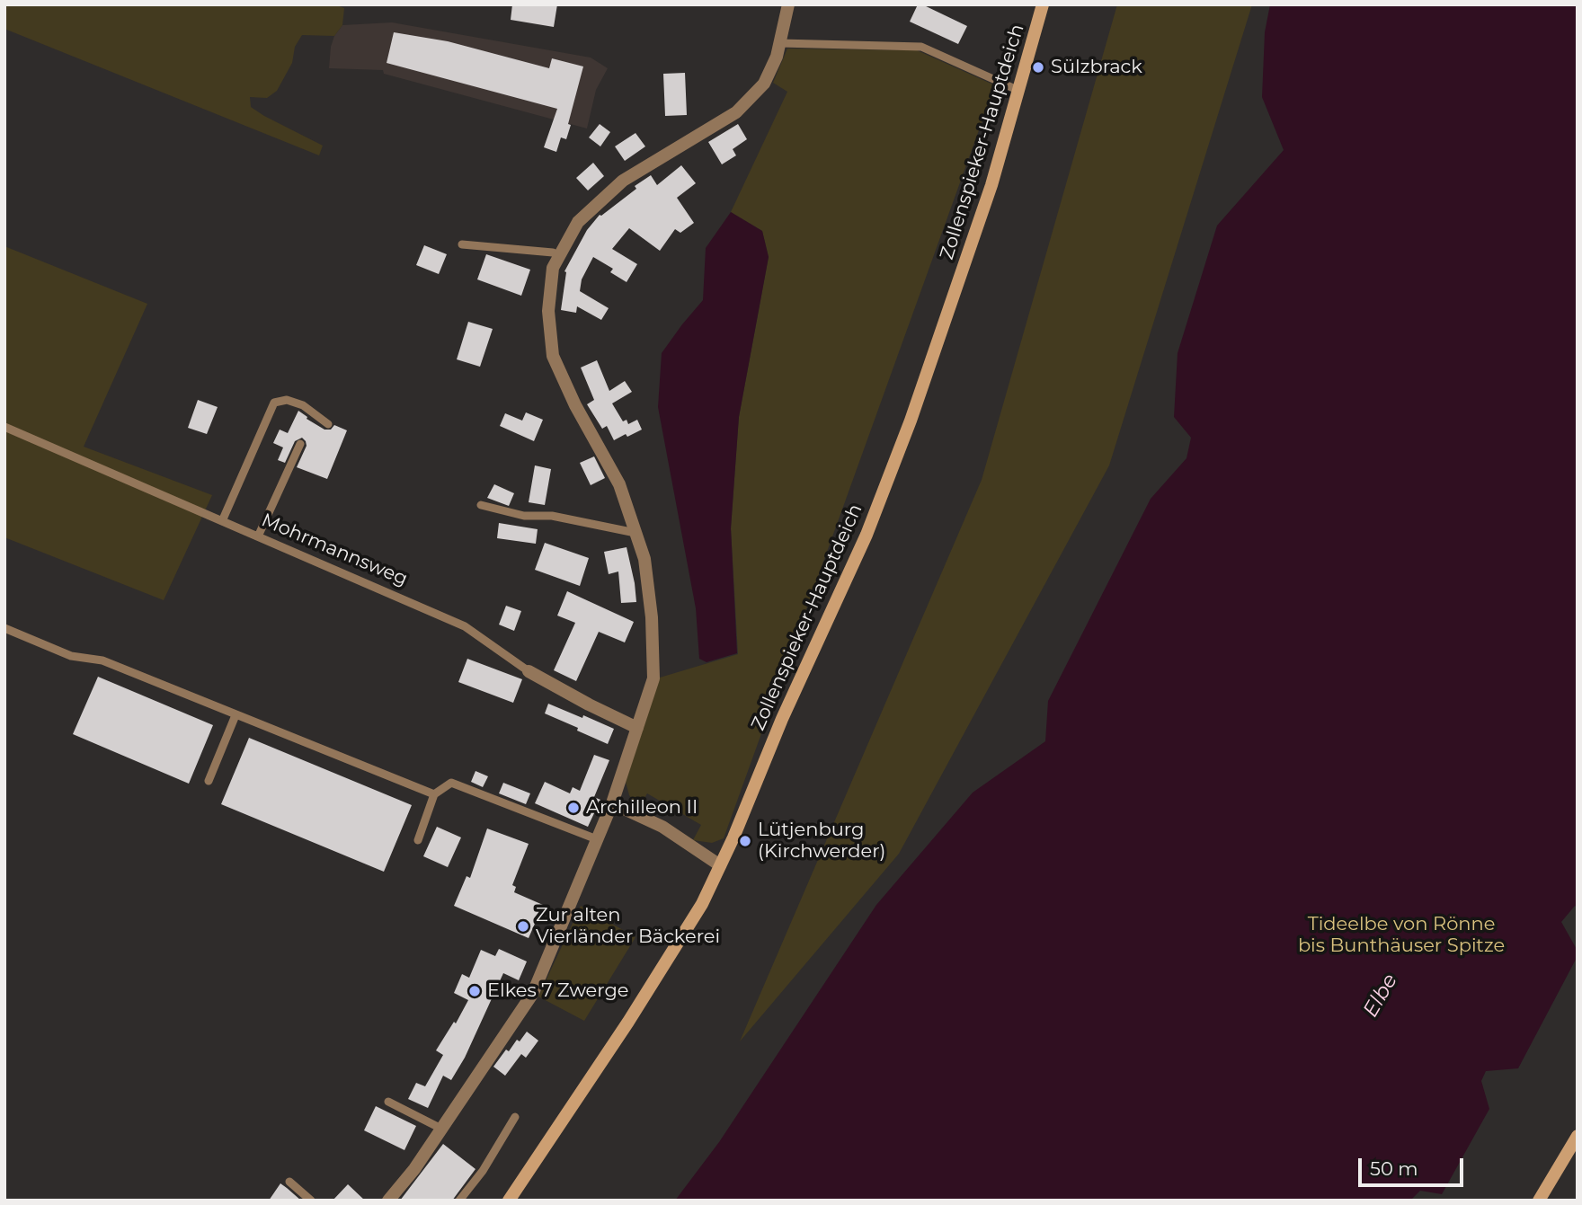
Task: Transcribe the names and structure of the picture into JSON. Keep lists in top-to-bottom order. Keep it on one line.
{"streets":{"street":["Zollenspieker-Hauptdeich","Mohrmannsweg"]},"water":["Elbe"],"parks":["Tideelbe von Rönne bis Bunthäuser Spitze"],"places":["Sülzbrack","Archilleon II","Lütjenburg (Kirchwerder)","Zur alten Vierländer Bäckerei","Elkes 7 Zwerge"],"scale_bar":"50 m"}
